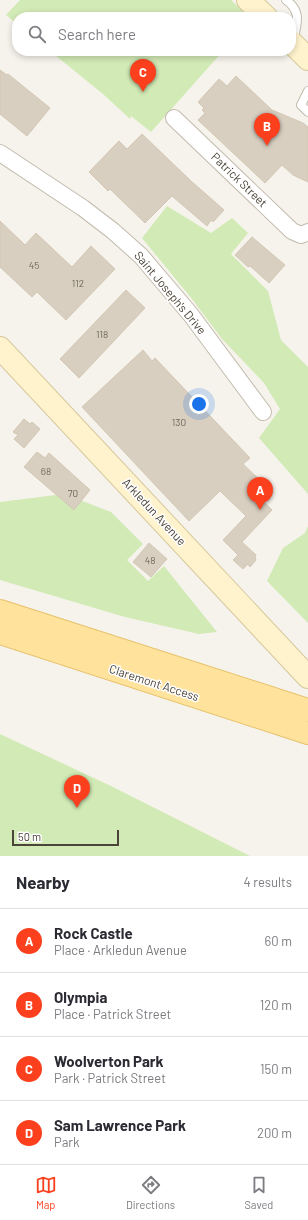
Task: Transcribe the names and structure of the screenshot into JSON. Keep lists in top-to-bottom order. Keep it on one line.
{"streets":{"main road":["Arkledun Avenue","Claremont Access"],"street":["Patrick Street","Saint Joseph's Drive"]},"house_numbers":["45","112","118","130","68","70","48"],"scale_bar":"50 m","page":{"search":"Search here","pins":["C","B","A","D"],"scale":"50 m","heading":["Nearby","4 results"],"list":[{"mark":"A","name":"Rock Castle","note":"Place · Arkledun Avenue","value":"60 m"},{"mark":"B","name":"Olympia","note":"Place · Patrick Street","value":"120 m"},{"mark":"C","name":"Woolverton Park","note":"Park · Patrick Street","value":"150 m"},{"mark":"D","name":"Sam Lawrence Park","note":"Park","value":"200 m"}],"nav":["Map","Directions","Saved"]}}
